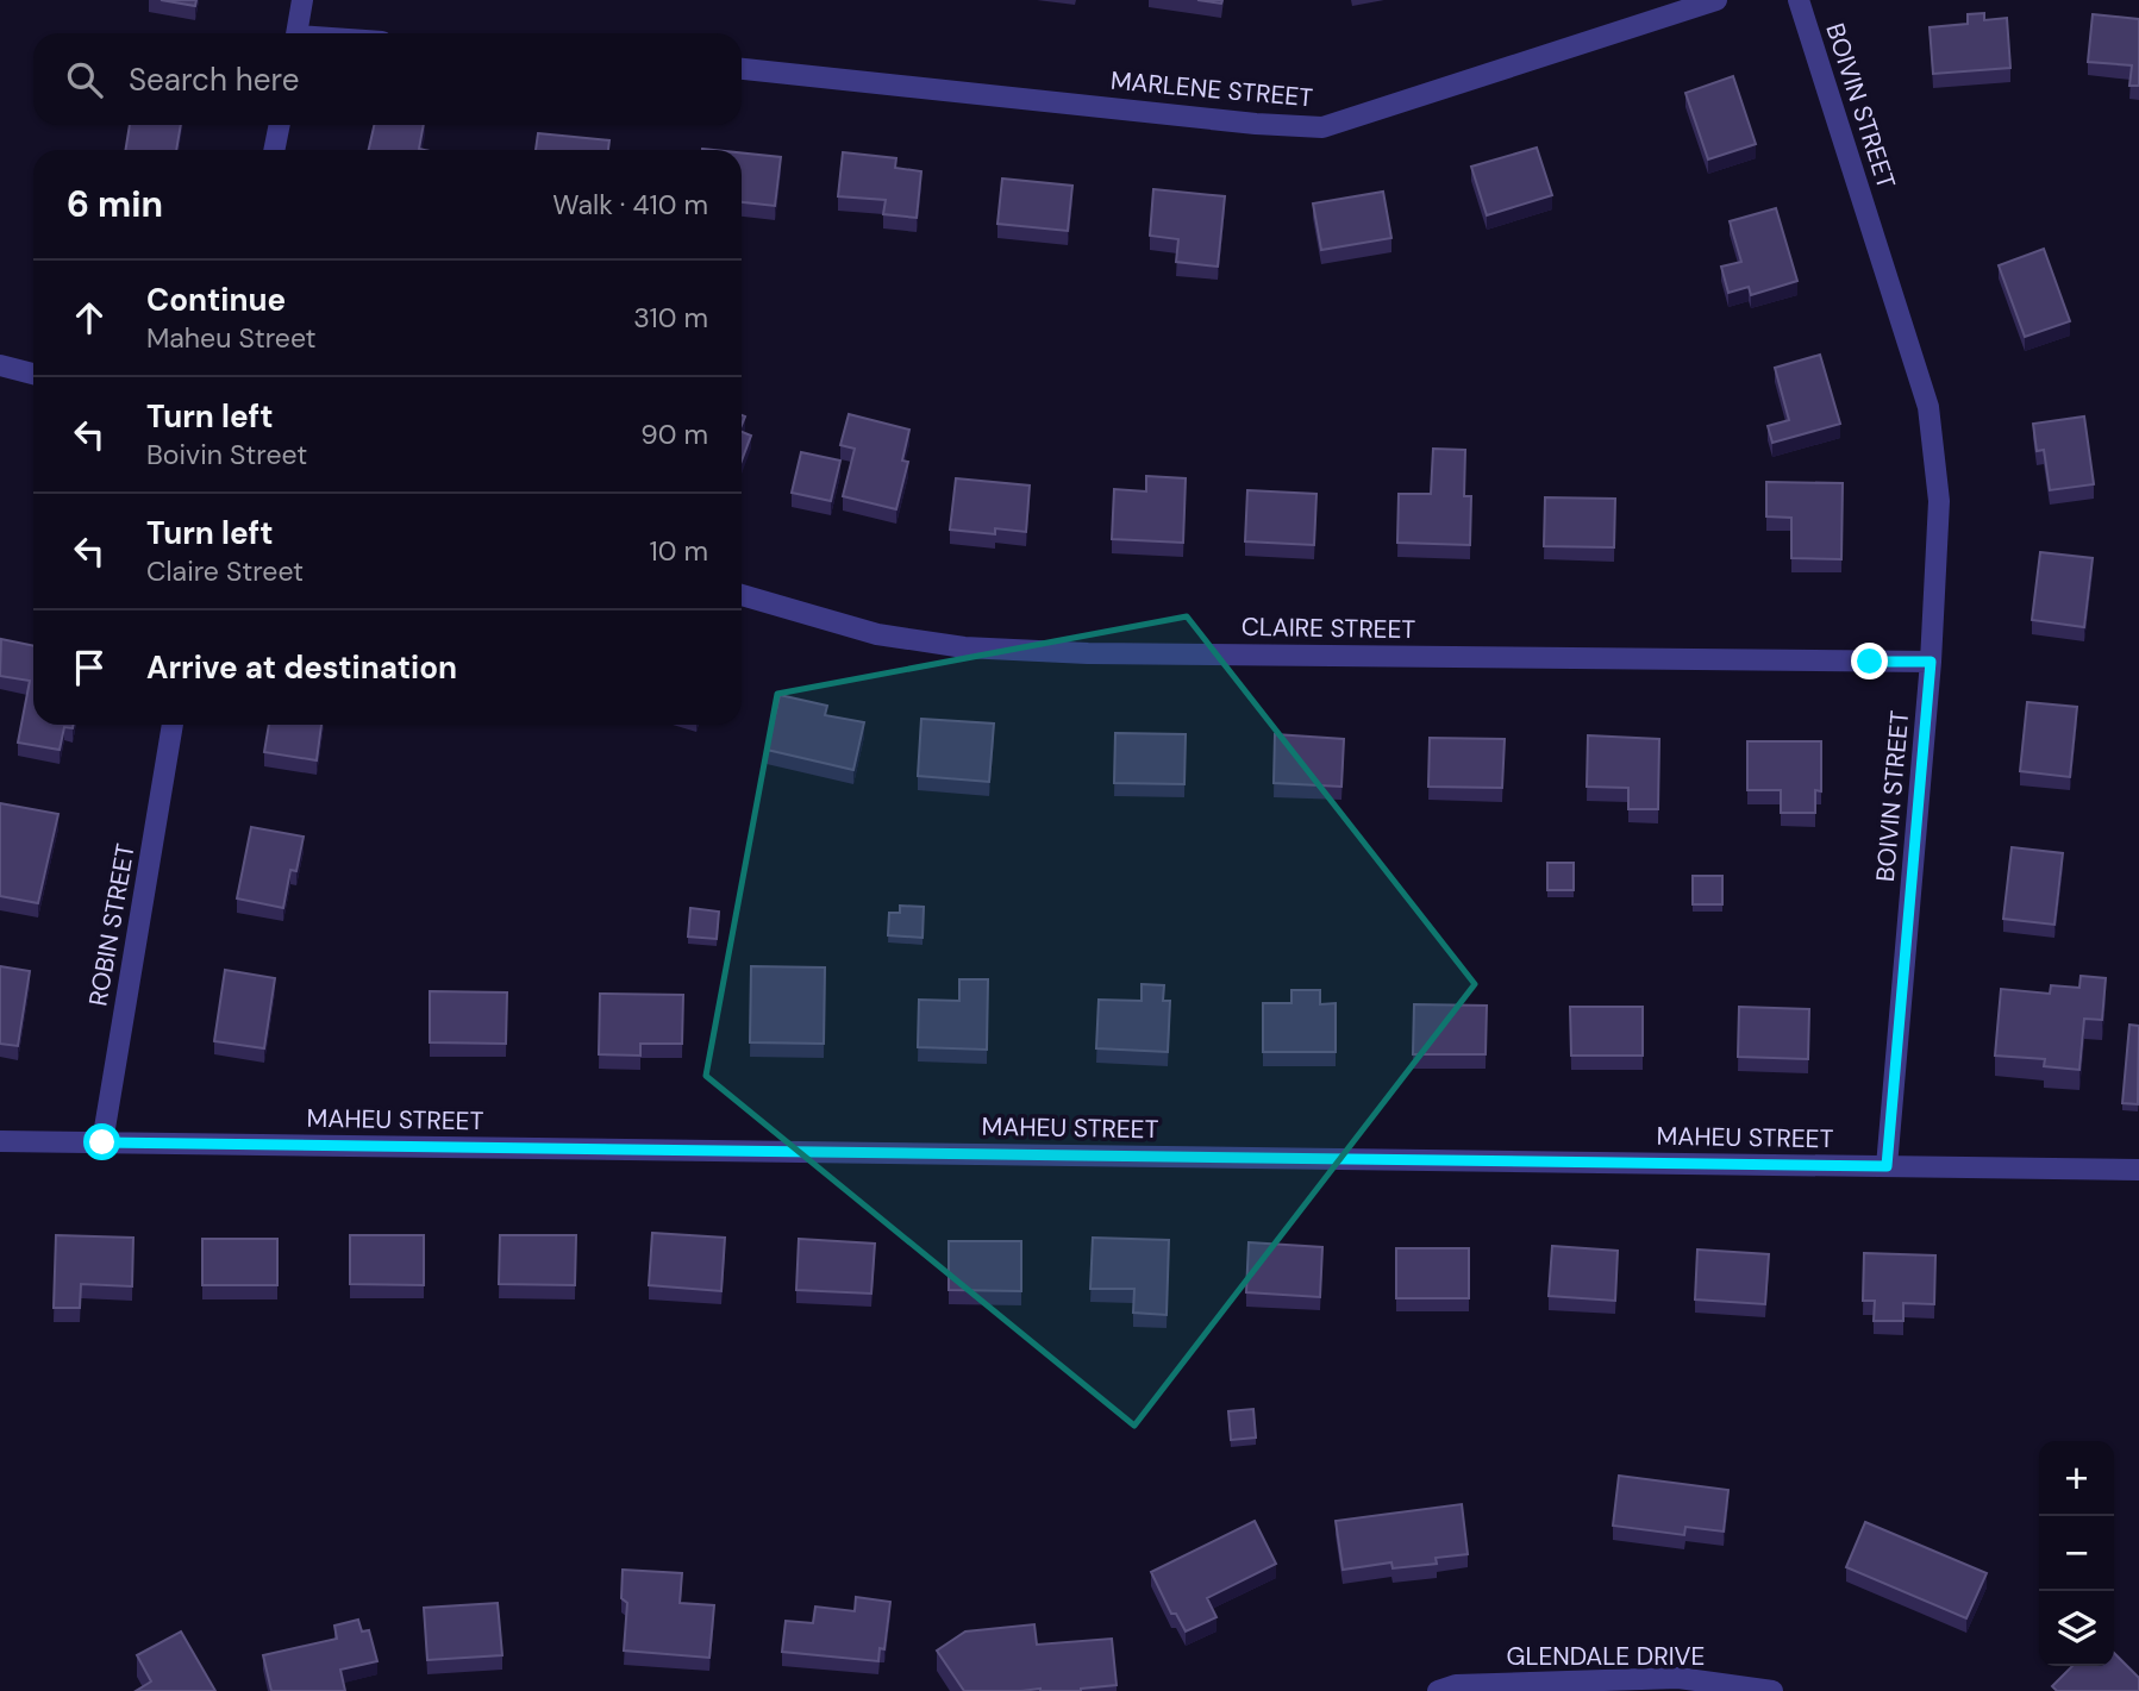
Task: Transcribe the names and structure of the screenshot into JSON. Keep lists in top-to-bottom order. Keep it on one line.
{"streets":{"street":["MARLENE STREET","BOIVIN STREET","CLAIRE STREET","ROBIN STREET","MAHEU STREET","GLENDALE DRIVE"]},"crossings":[["BOIVIN STREET","CLAIRE STREET"],["BOIVIN STREET","MAHEU STREET"],["ROBIN STREET","MAHEU STREET"]],"page":{"search":"Search here","heading":["6 min","Walk · 410 m"],"list":[["Continue","Maheu Street","310 m"],["Turn left","Boivin Street","90 m"],["Turn left","Claire Street","10 m"],"Arrive at destination"],"map_buttons":["+","−"]}}
